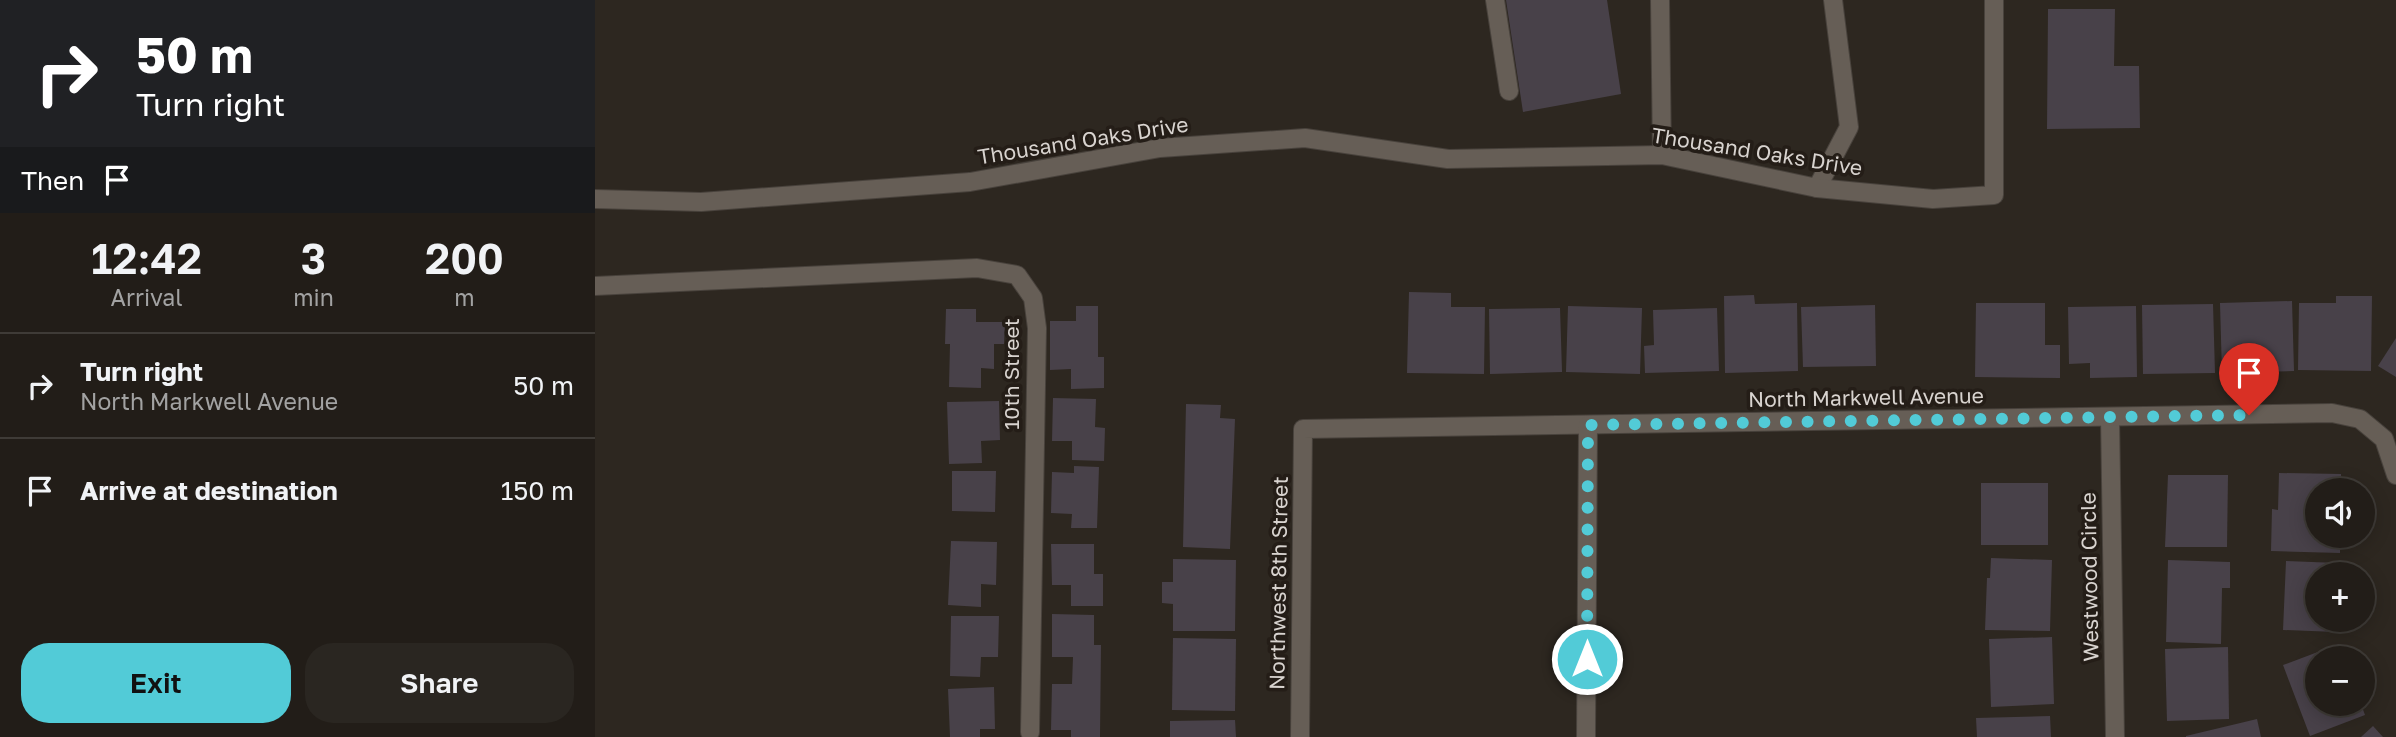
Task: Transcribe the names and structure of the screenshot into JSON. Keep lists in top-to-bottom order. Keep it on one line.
{"streets":{"street":["Thousand Oaks Drive","10th Street","North Markwell Avenue","Westwood Circle","Northwest 8th Street"]},"crossings":[["North Markwell Avenue","Westwood Circle"],["North Markwell Avenue","Northwest 8th Street"]],"page":{"turn":["50 m","Turn right"],"then":"Then","eta":["12:42","Arrival","3","min","200","m"],"list":[{"name":"Turn right","note":"North Markwell Avenue","value":"50 m"},{"name":"Arrive at destination","value":"150 m"}],"map_buttons":["+","−"],"buttons":["Exit","Share"]}}
